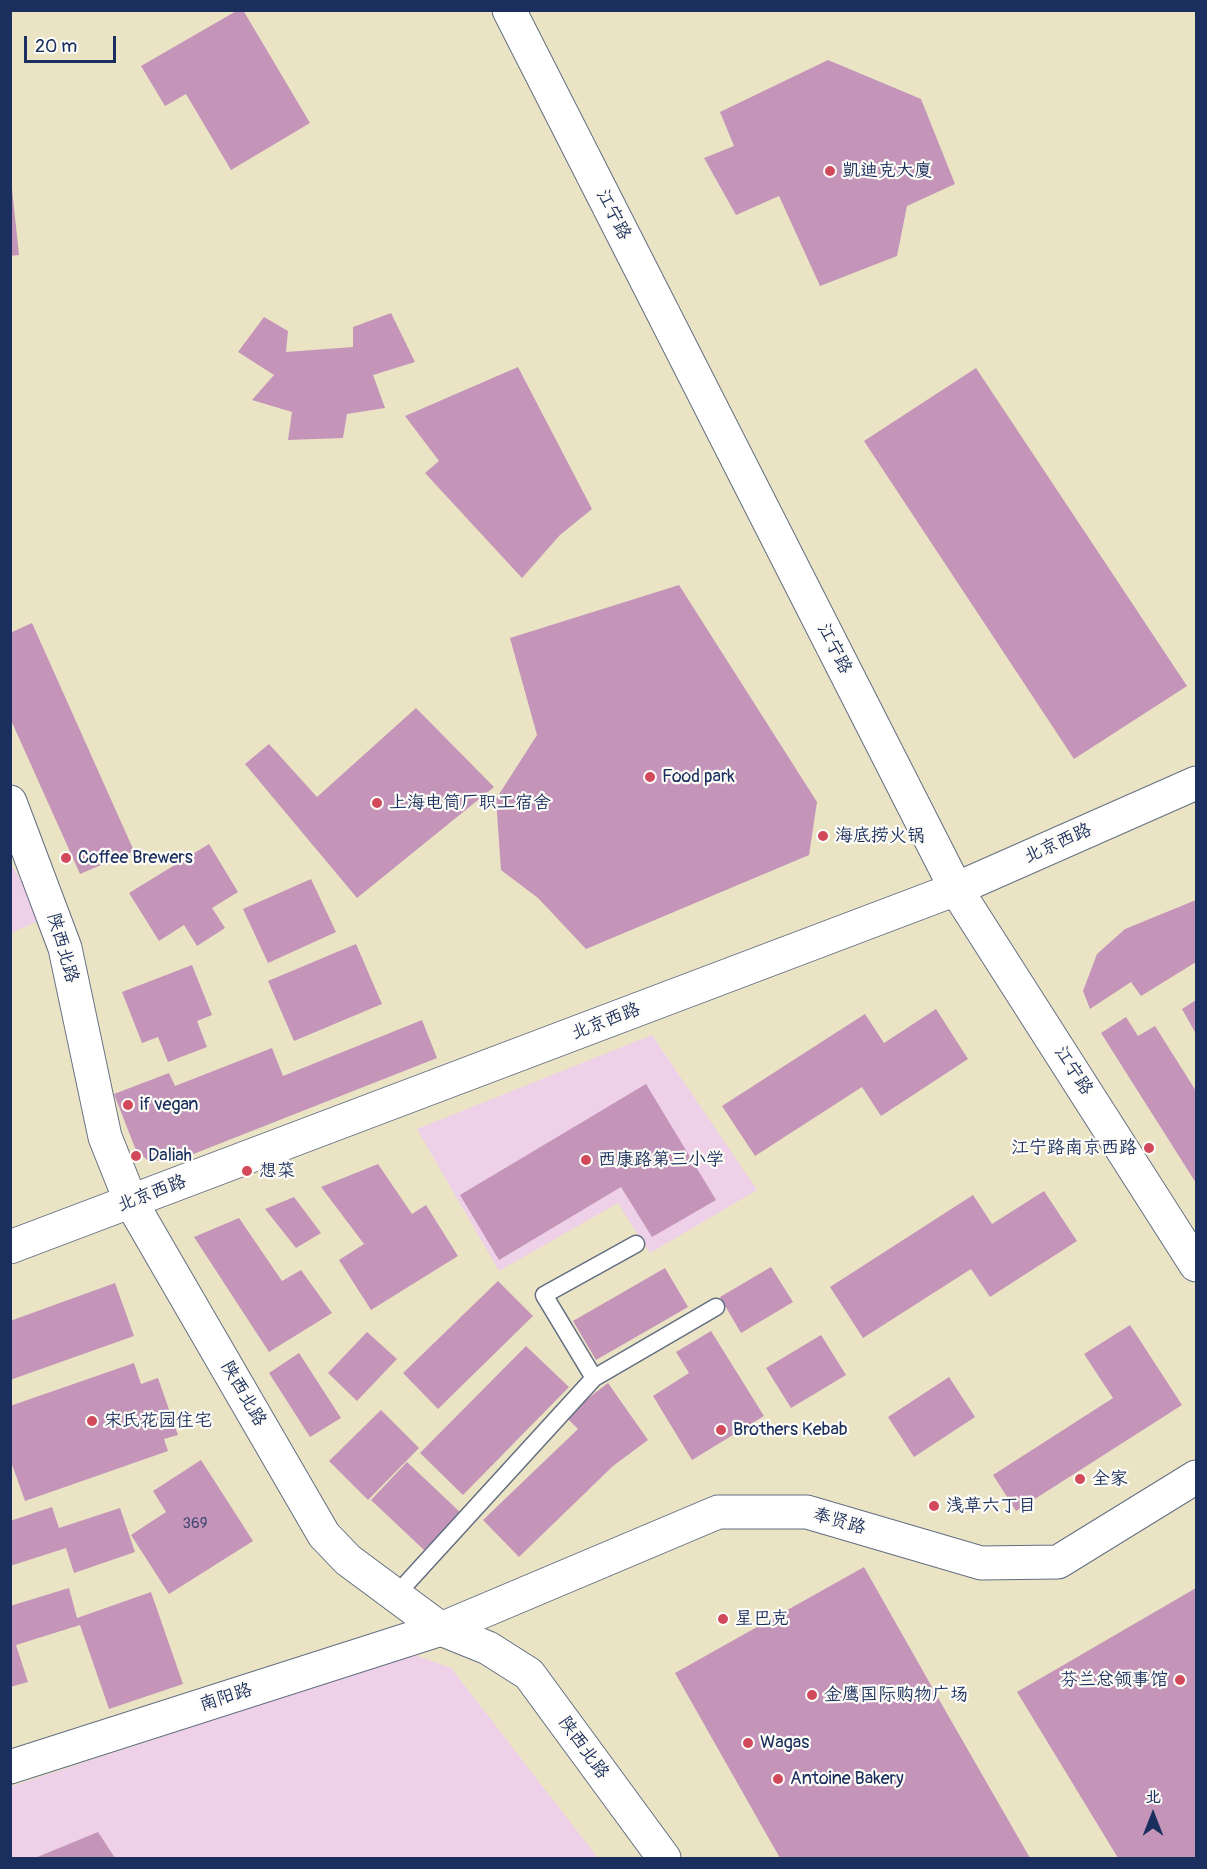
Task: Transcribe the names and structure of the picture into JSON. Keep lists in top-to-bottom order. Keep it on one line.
{"streets":{"main road":["江宁路","北京西路","陕西北路","奉贤路","南阳路"]},"crossings":[["江宁路","北京西路"],["北京西路","陕西北路"],["陕西北路","奉贤路"],["陕西北路","南阳路"],["奉贤路","南阳路"]],"places":["凱迪克大廈","Food park","上海电筒厂职工宿舍","海底捞火锅","Coffee Brewers","if vegan","江宁路南京西路","Daliah","西康路第三小学","想菜","宋氏花园住宅","Brothers Kebab","全家","浅草六丁目","星巴克","芬兰总领事馆","金鹰国际购物广场","Wagas","Antoine Bakery"],"house_numbers":["369"],"scale_bar":"20 m","north":"top"}
